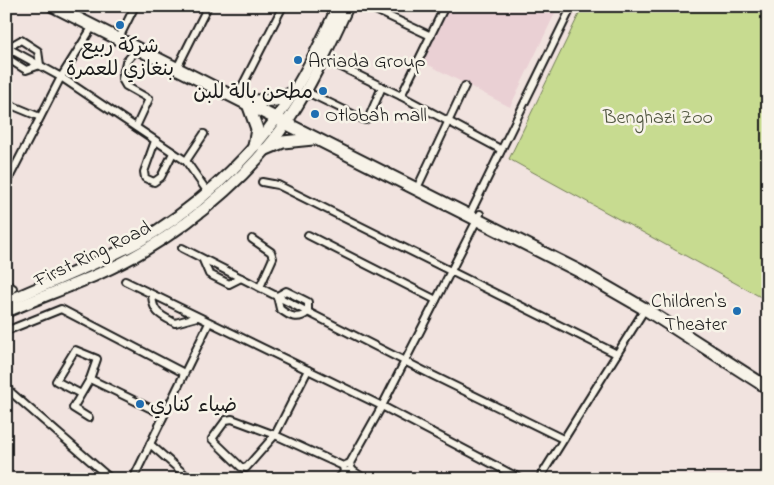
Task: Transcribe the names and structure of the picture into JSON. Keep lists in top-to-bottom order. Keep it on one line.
{"streets":{"main road":["First Ring Road"]},"parks":["Benghazi Zoo"],"places":["شركة ربيع بنغازي للعمرة","Arriada Group","مطحن بالة للبن","Otlobah mall","Children's Theater","ضياء كناري"]}
